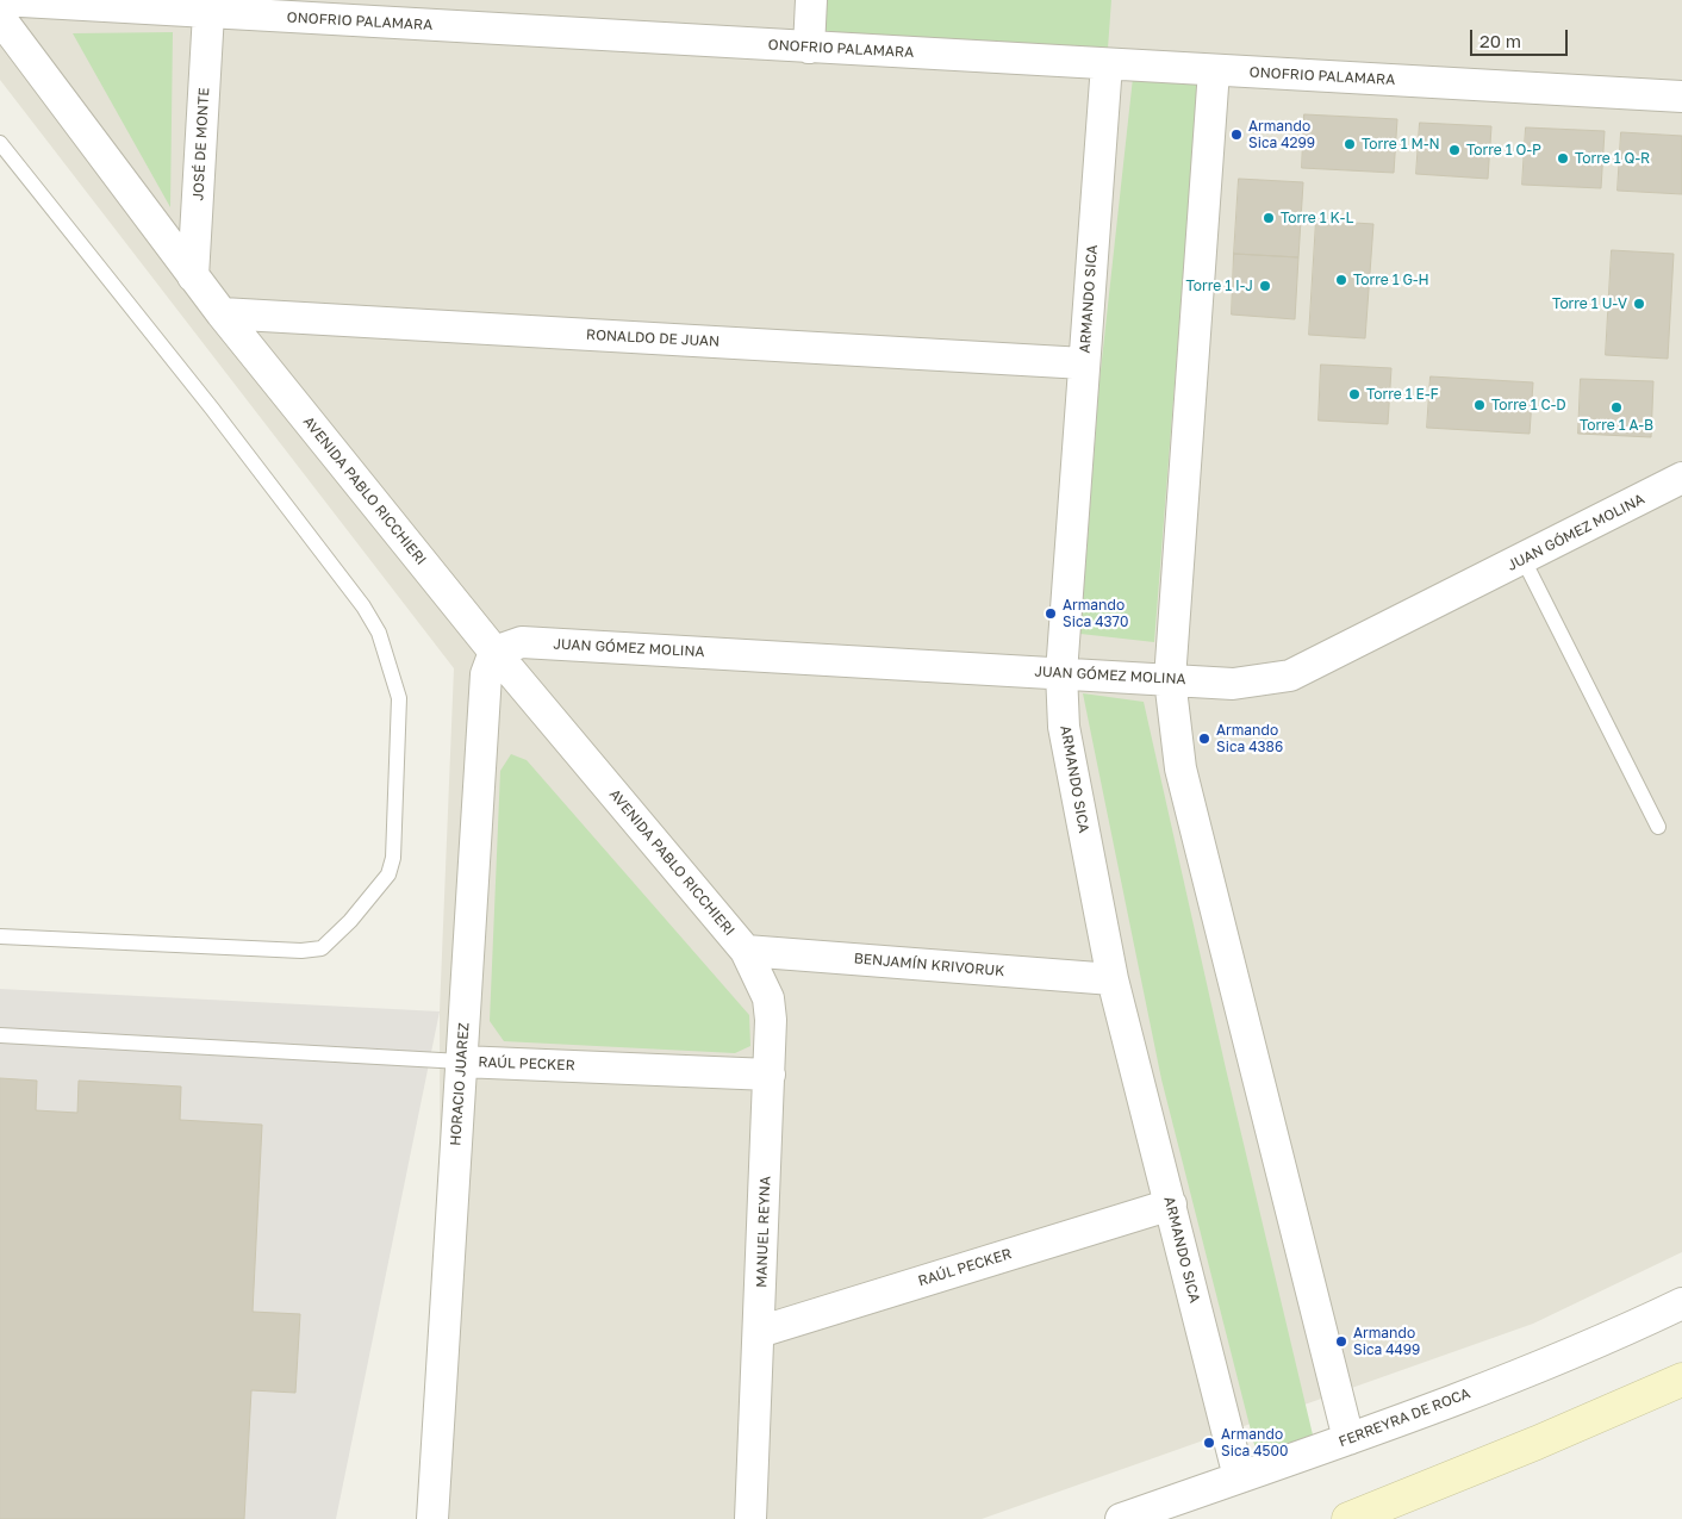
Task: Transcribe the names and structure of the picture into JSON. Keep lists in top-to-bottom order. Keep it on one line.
{"streets":{"street":["ONOFRIO PALAMARA","JOSÉ DE MONTE","ARMANDO SICA","RONALDO DE JUAN","AVENIDA PABLO RICCHIERI","JUAN GÓMEZ MOLINA","BENJAMÍN KRIVORUK","RAÚL PECKER","HORACIO JUAREZ","MANUEL REYNA","FERREYRA DE ROCA"]},"crossings":[["ONOFRIO PALAMARA","JOSÉ DE MONTE"],["ONOFRIO PALAMARA","ARMANDO SICA"],["JOSÉ DE MONTE","AVENIDA PABLO RICCHIERI"],["ARMANDO SICA","RONALDO DE JUAN"],["ARMANDO SICA","JUAN GÓMEZ MOLINA"],["ARMANDO SICA","BENJAMÍN KRIVORUK"],["ARMANDO SICA","RAÚL PECKER"],["ARMANDO SICA","FERREYRA DE ROCA"],["RONALDO DE JUAN","AVENIDA PABLO RICCHIERI"],["AVENIDA PABLO RICCHIERI","JUAN GÓMEZ MOLINA"],["AVENIDA PABLO RICCHIERI","BENJAMÍN KRIVORUK"],["AVENIDA PABLO RICCHIERI","HORACIO JUAREZ"],["AVENIDA PABLO RICCHIERI","MANUEL REYNA"],["JUAN GÓMEZ MOLINA","HORACIO JUAREZ"],["BENJAMÍN KRIVORUK","MANUEL REYNA"],["RAÚL PECKER","HORACIO JUAREZ"],["RAÚL PECKER","MANUEL REYNA"]],"places":["Armando Sica 4299","Torre 1 M-N","Torre 1 O-P","Torre 1 Q-R","Torre 1 K-L","Torre 1 G-H","Torre 1 I-J","Torre 1 U-V","Torre 1 E-F","Torre 1 C-D","Torre 1 A-B","Armando Sica 4370","Armando Sica 4386","Armando Sica 4499","Armando Sica 4500"],"scale_bar":"20 m"}
